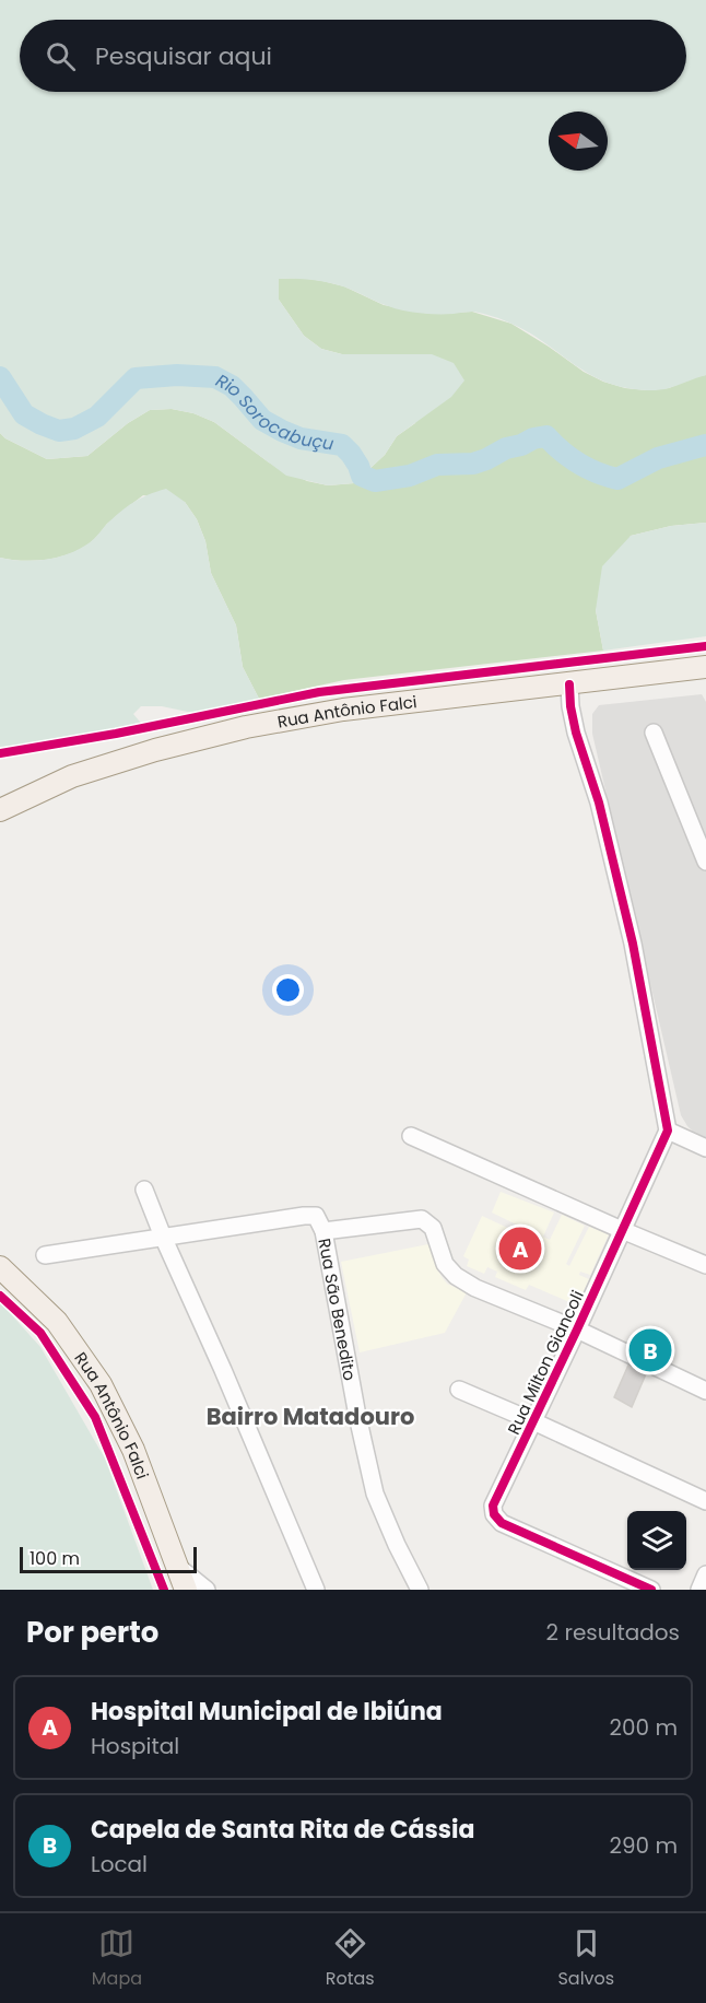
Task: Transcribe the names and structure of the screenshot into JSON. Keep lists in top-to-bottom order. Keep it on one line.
{"streets":{"main road":["Rua Antônio Falci"],"street":["Rua São Benedito","Rua Milton Giancoli"]},"districts":["Bairro Matadouro"],"water":["Rio Sorocabuçu"],"scale_bar":"100 m","north":"left","page":{"search":"Pesquisar aqui","pins":["A","B"],"scale":"100 m","heading":["Por perto","2 resultados"],"list":[{"mark":"A","name":"Hospital Municipal de Ibiúna","note":"Hospital","value":"200 m"},{"mark":"B","name":"Capela de Santa Rita de Cássia","note":"Local","value":"290 m"}],"nav":["Mapa","Rotas","Salvos"]}}
